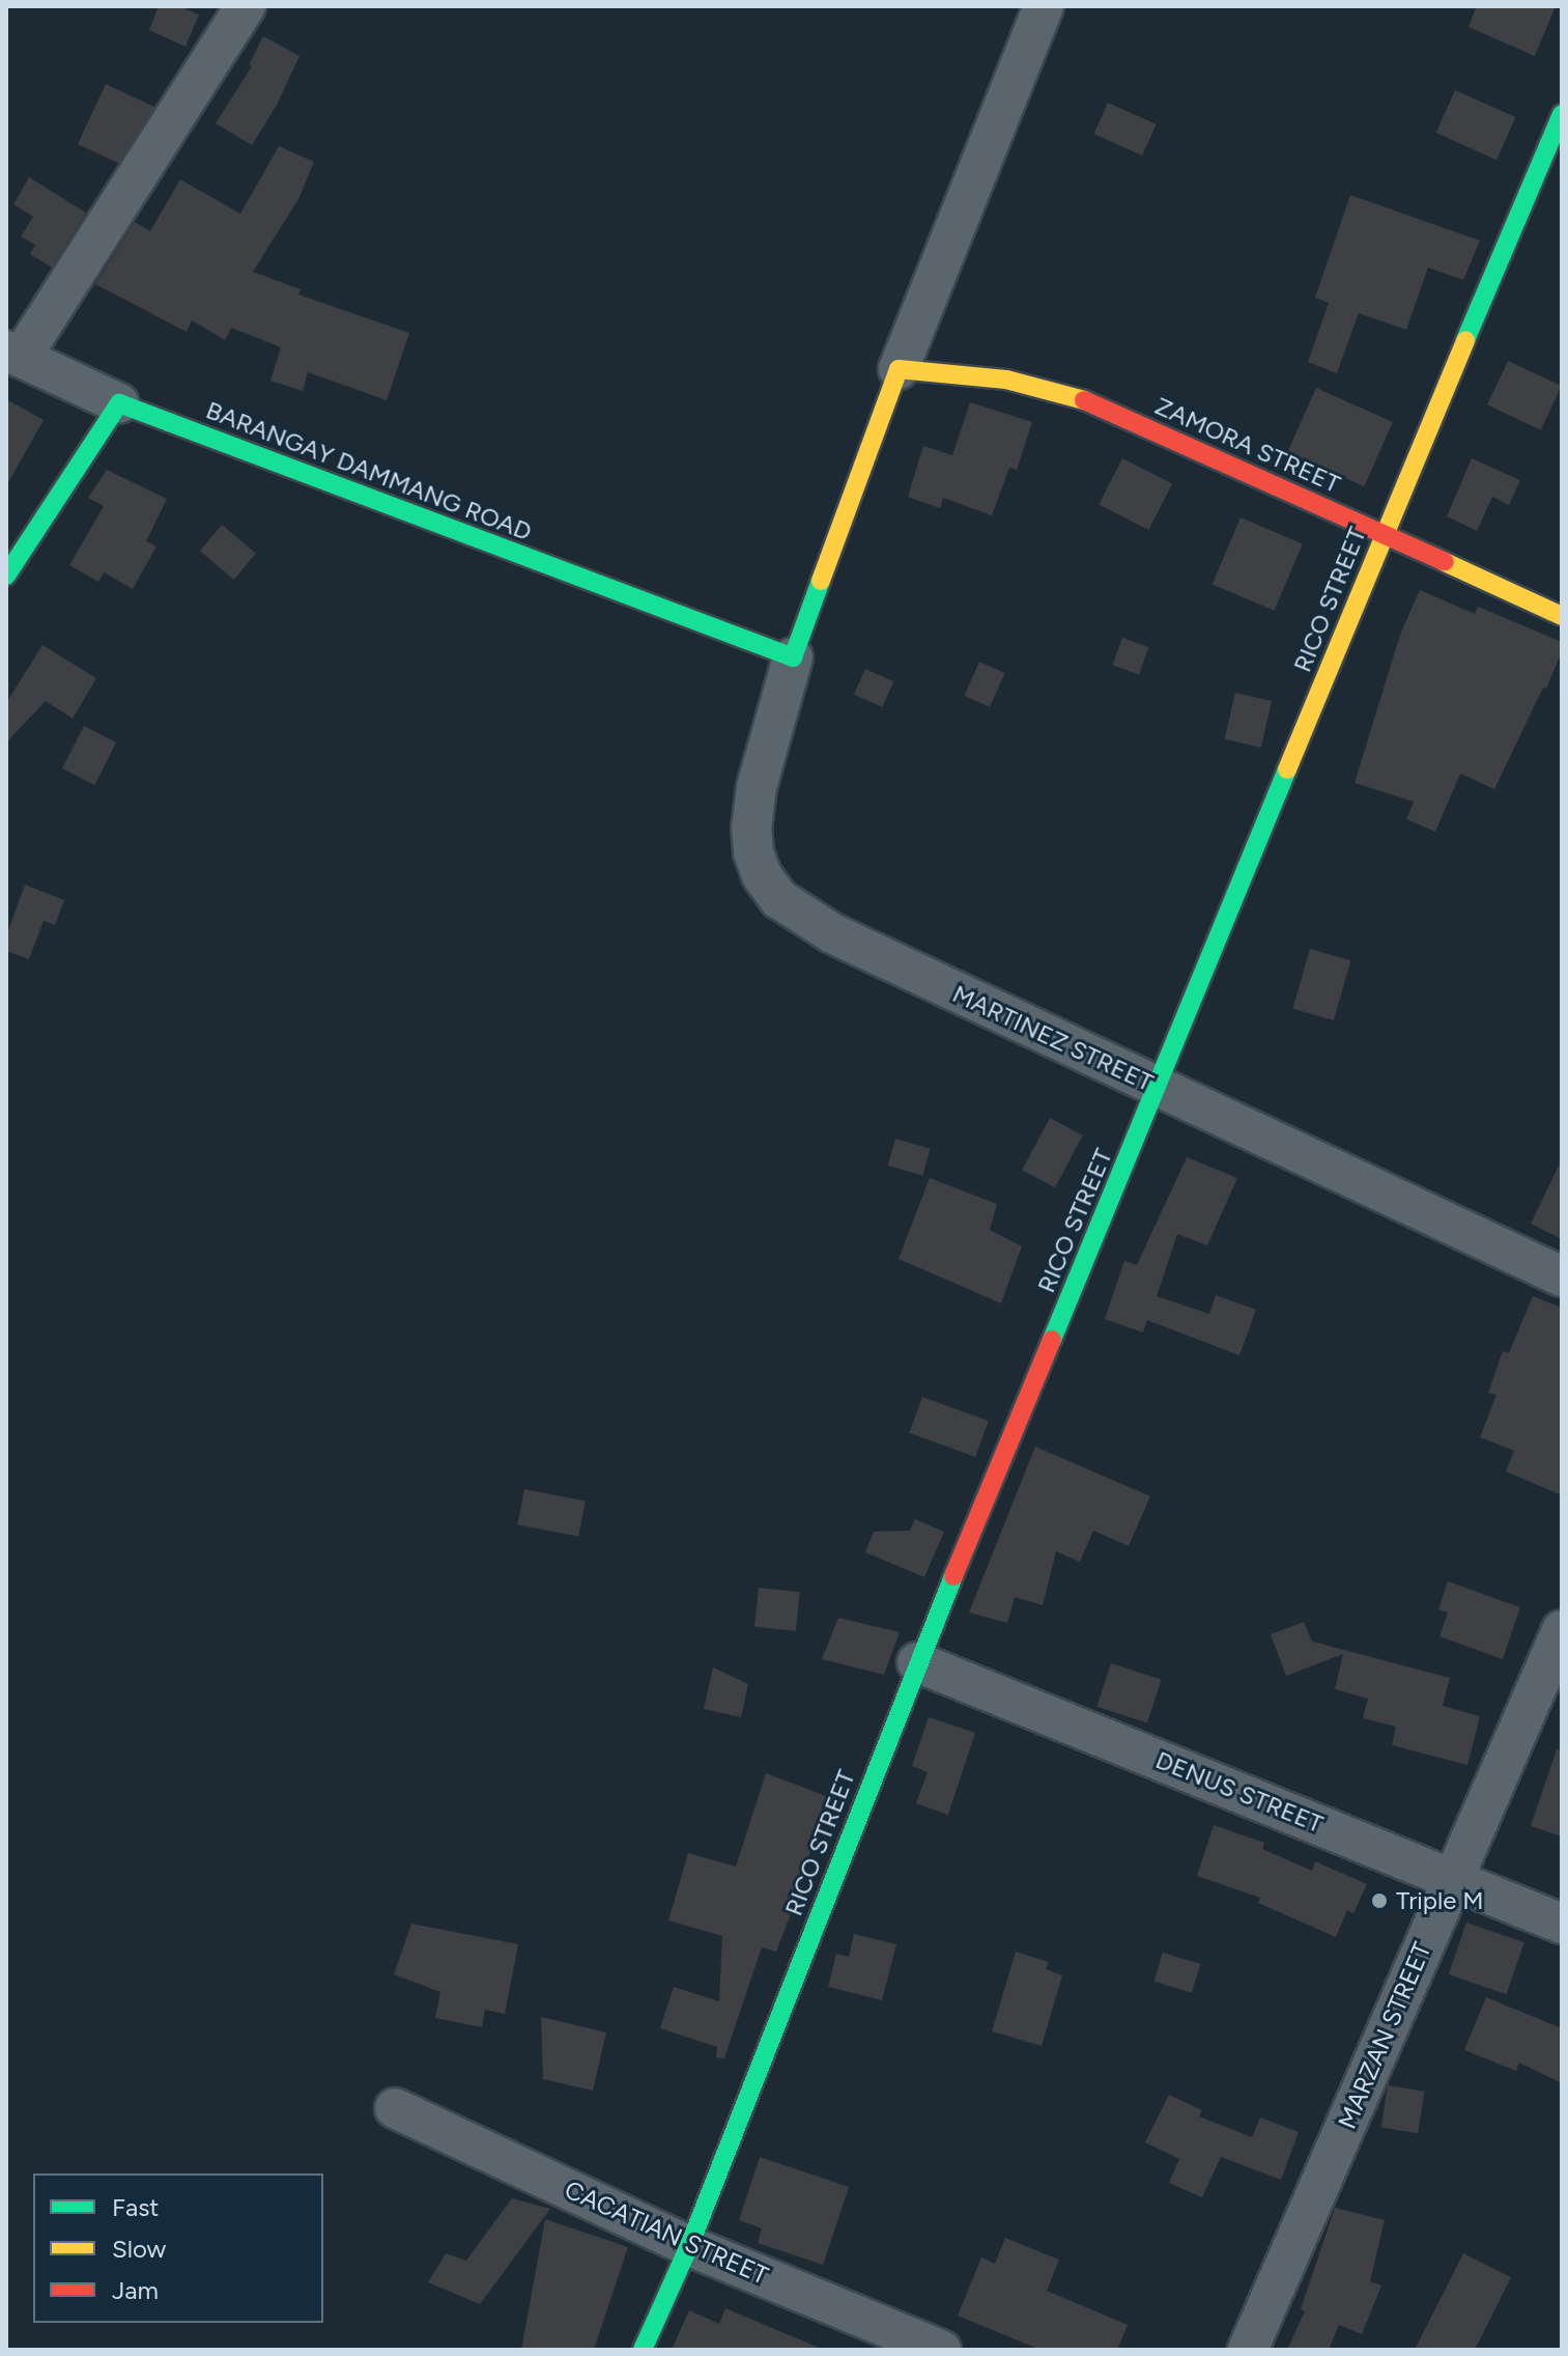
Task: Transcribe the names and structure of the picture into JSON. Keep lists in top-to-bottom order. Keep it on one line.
{"streets":{"street":["ZAMORA STREET","BARANGAY DAMMANG ROAD","RICO STREET","MARTINEZ STREET","DENUS STREET","MARZAN STREET","CACATIAN STREET"]},"crossings":[["ZAMORA STREET","RICO STREET"],["BARANGAY DAMMANG ROAD","MARTINEZ STREET"],["RICO STREET","MARTINEZ STREET"],["RICO STREET","DENUS STREET"],["RICO STREET","CACATIAN STREET"],["DENUS STREET","MARZAN STREET"]],"places":["Triple M"],"legend":["Fast","Slow","Jam"]}
